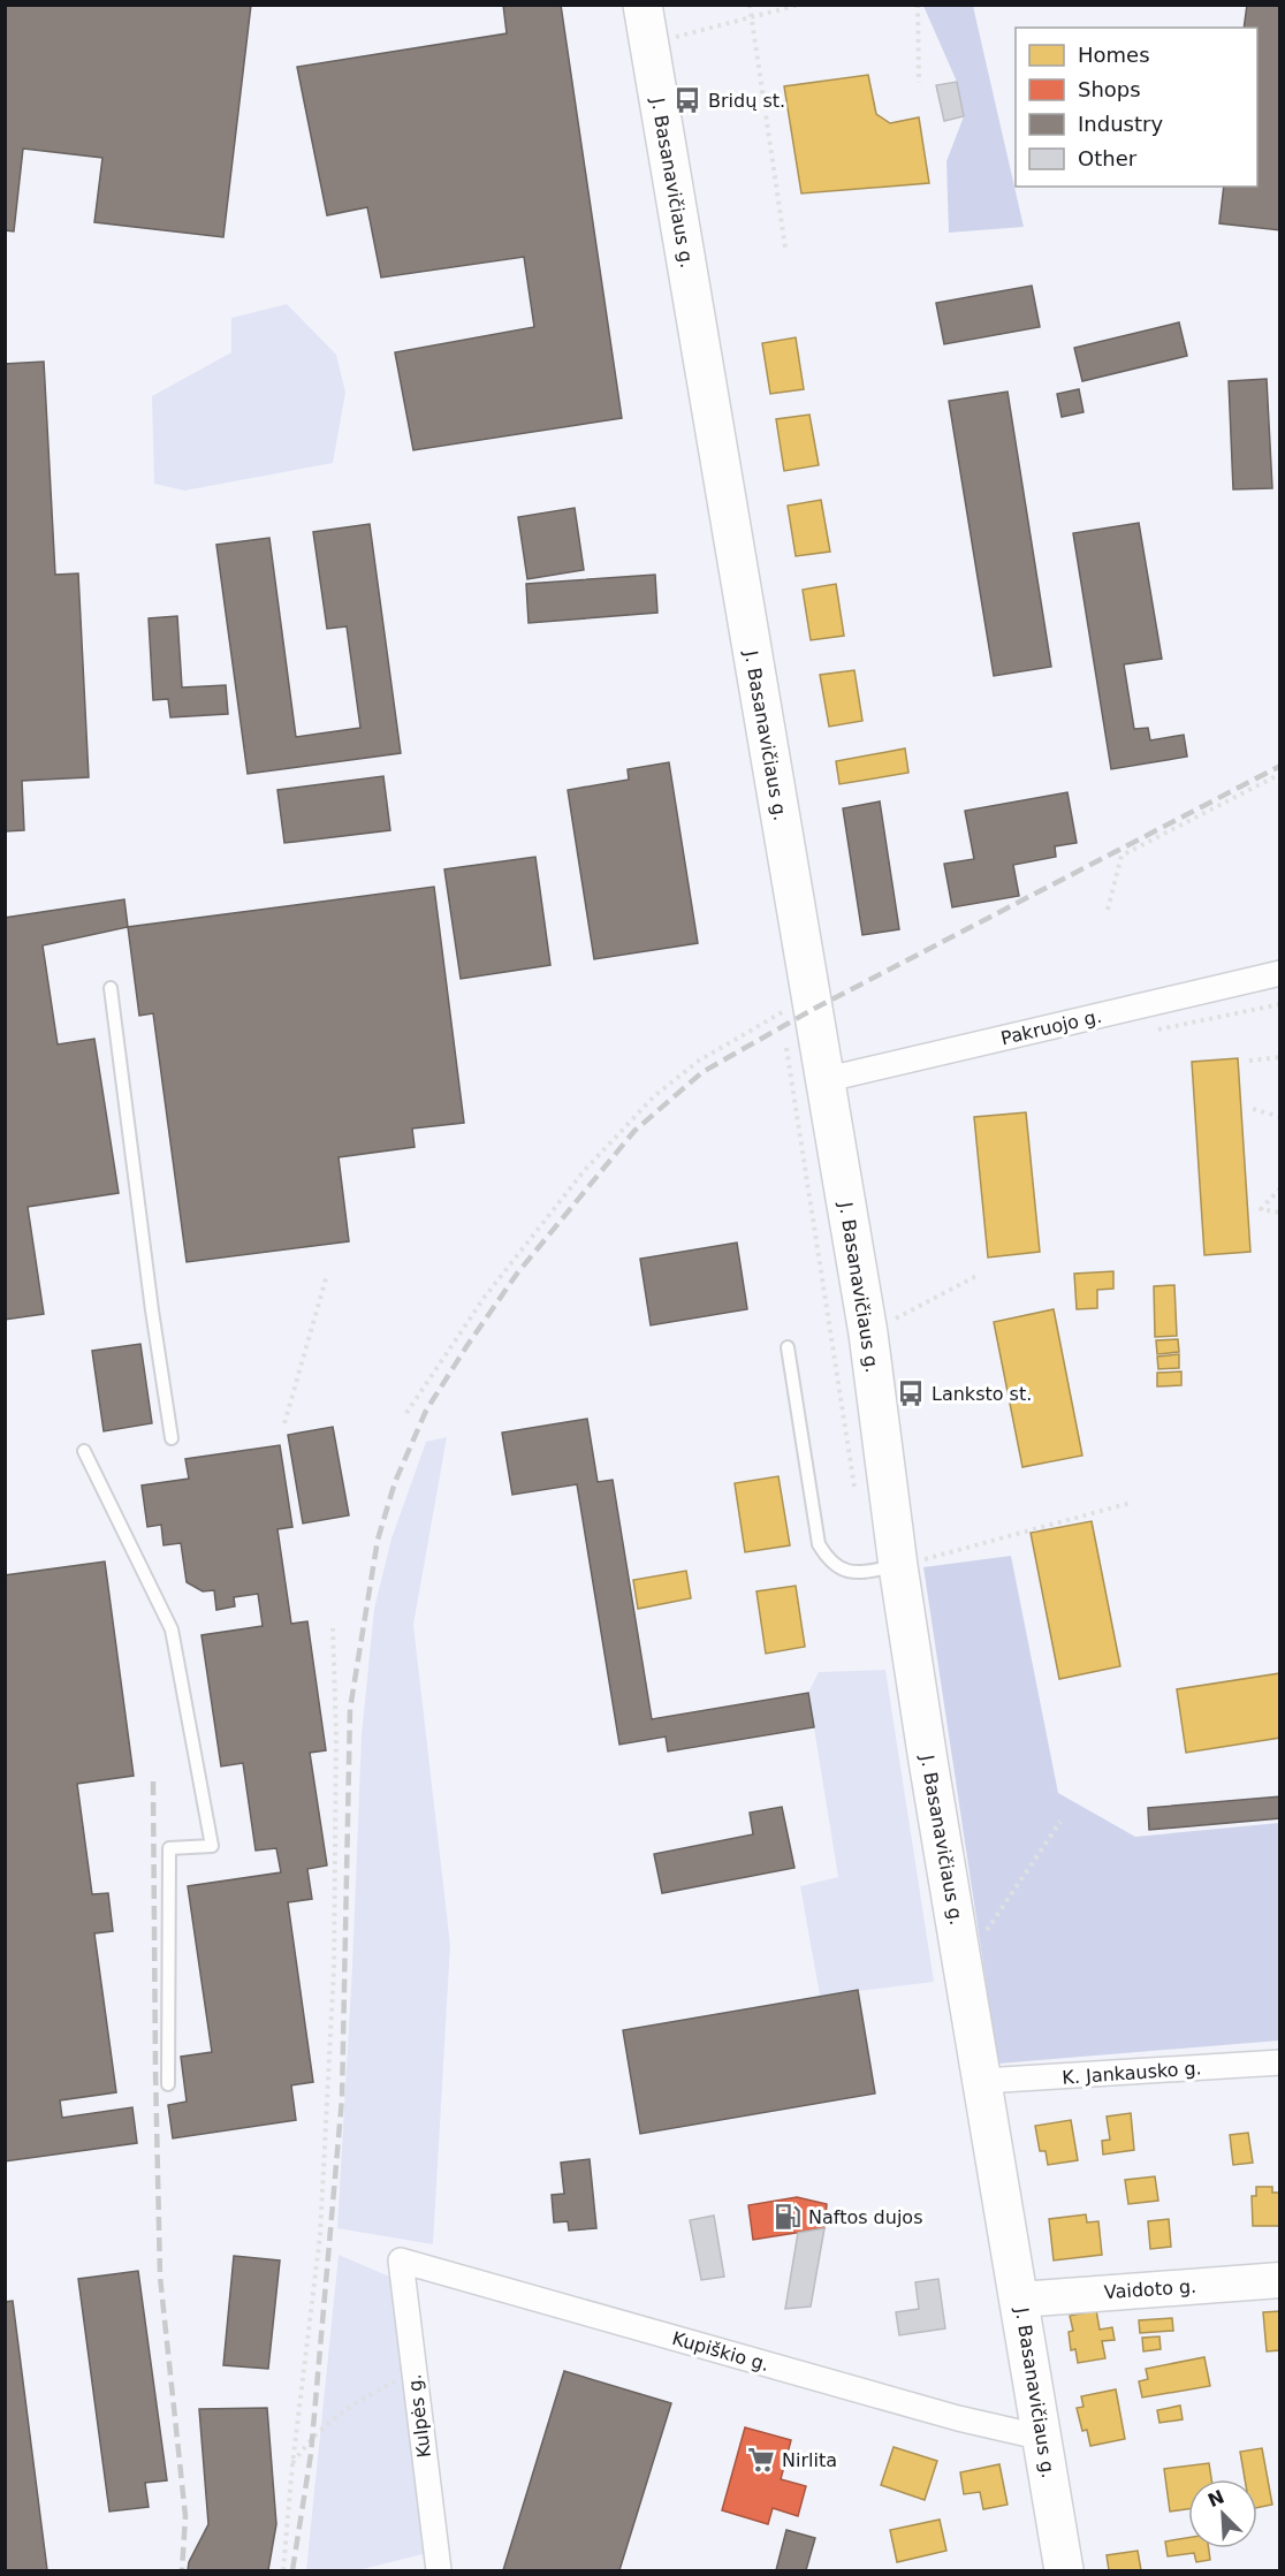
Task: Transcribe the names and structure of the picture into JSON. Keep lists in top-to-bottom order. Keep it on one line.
{"streets":{"main road":["J. Basanavičiaus g.","Vaidoto g."],"street":["Pakruojo g.","K. Jankausko g.","Kupiškio g.","Kulpės g."]},"crossings":[["J. Basanavičiaus g.","Pakruojo g."],["J. Basanavičiaus g.","K. Jankausko g."],["J. Basanavičiaus g.","Vaidoto g."],["J. Basanavičiaus g.","Kupiškio g."],["Kupiškio g.","Kulpės g."]],"places":{"bus stop":["Bridų st.","Lanksto st."],"fuel station":["Naftos dujos"],"supermarket":["Nirlita"]},"legend":["Homes","Shops","Industry","Other"],"north":"top left"}
